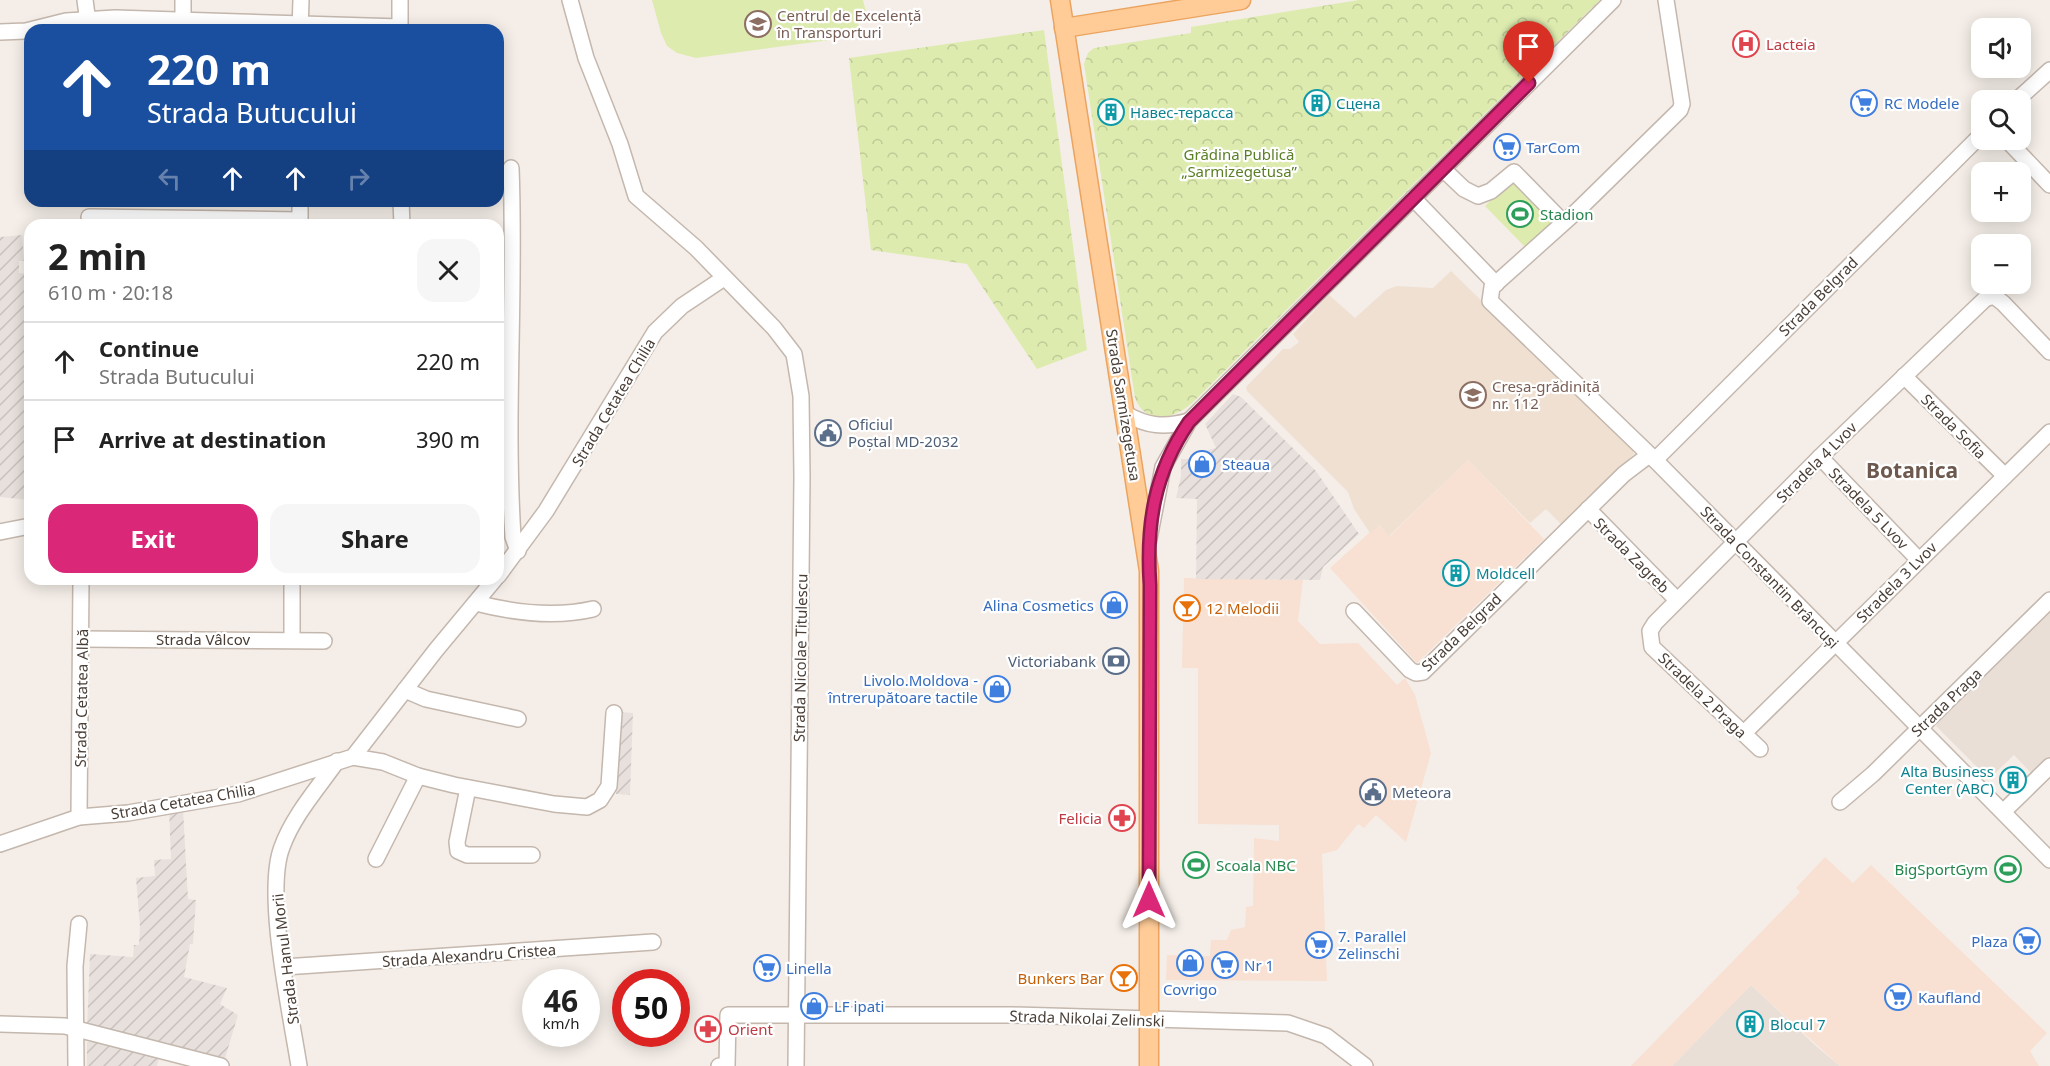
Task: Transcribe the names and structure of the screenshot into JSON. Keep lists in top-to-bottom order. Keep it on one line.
{"streets":{"main road":["Strada Sarmizegetusa"],"street":["Strada Belgrad","Strada Cetatea Chilia","Strada Sofia","Stradela 4 Lvov","Stradela 5 Lvov","Strada Zagreb","Strada Constantin Brâncuși","Stradela 3 Lvov","Strada Vâlcov","Strada Nicolae Titulescu","Stradela 2 Praga","Strada Cetatea Albă","Strada Praga","Strada Alexandru Cristea","Strada Hanul Morii","Strada Nikolai Zelinski"]},"crossings":[["Strada Belgrad","Strada Zagreb"],["Strada Belgrad","Strada Constantin Brâncuși"],["Strada Cetatea Chilia","Strada Nicolae Titulescu"],["Strada Cetatea Chilia","Strada Cetatea Albă"],["Strada Cetatea Chilia","Strada Hanul Morii"],["Strada Sarmizegetusa","Strada Nikolai Zelinski"],["Strada Sofia","Stradela 4 Lvov"],["Strada Sofia","Stradela 3 Lvov"],["Stradela 4 Lvov","Stradela 5 Lvov"],["Stradela 4 Lvov","Strada Zagreb"],["Stradela 4 Lvov","Strada Constantin Brâncuși"],["Stradela 4 Lvov","Stradela 2 Praga"],["Stradela 5 Lvov","Stradela 3 Lvov"],["Strada Constantin Brâncuși","Stradela 3 Lvov"],["Strada Constantin Brâncuși","Strada Praga"],["Stradela 3 Lvov","Stradela 2 Praga"],["Strada Vâlcov","Strada Cetatea Albă"],["Strada Nicolae Titulescu","Strada Nikolai Zelinski"],["Strada Alexandru Cristea","Strada Hanul Morii"]],"districts":["Botanica"],"parks":["Grădina Publică „Sarmizegetusa”"],"places":{"school or university":["Centrul de Excelență în Transporturi","Creșa-grădiniță nr. 112"],"hospital":["Lacteia"],"building":["Сцена","Навес-терасса","Moldcell","Alta Business Center (ABC)","Blocul 7"],"supermarket":["RC Modele","TarCom","Plaza","7. Parallel Zelinschi","Nr 1","Linella","Kaufland"],"sports":["Stadion","Scoala NBC","BigSportGym"],"public building":["Oficiul Poștal MD-2032","Meteora"],"shop":["Steaua","Alina Cosmetics","Livolo.Moldova - întrerupătoare tactile","Covrigo","LF ipati"],"bar":["12 Melodii","Bunkers Bar"],"bank":["Victoriabank"],"pharmacy":["Felicia","Orient"]},"page":{"map_buttons":["+","−"],"turn":["220 m","Strada Butucului"],"heading":["2 min","610 m · 20:18"],"list":[{"name":"Continue","note":"Strada Butucului","value":"220 m"},{"name":"Arrive at destination","value":"390 m"}],"buttons":["Exit","Share"],"speed":"46 km/h","limit":"50"}}
